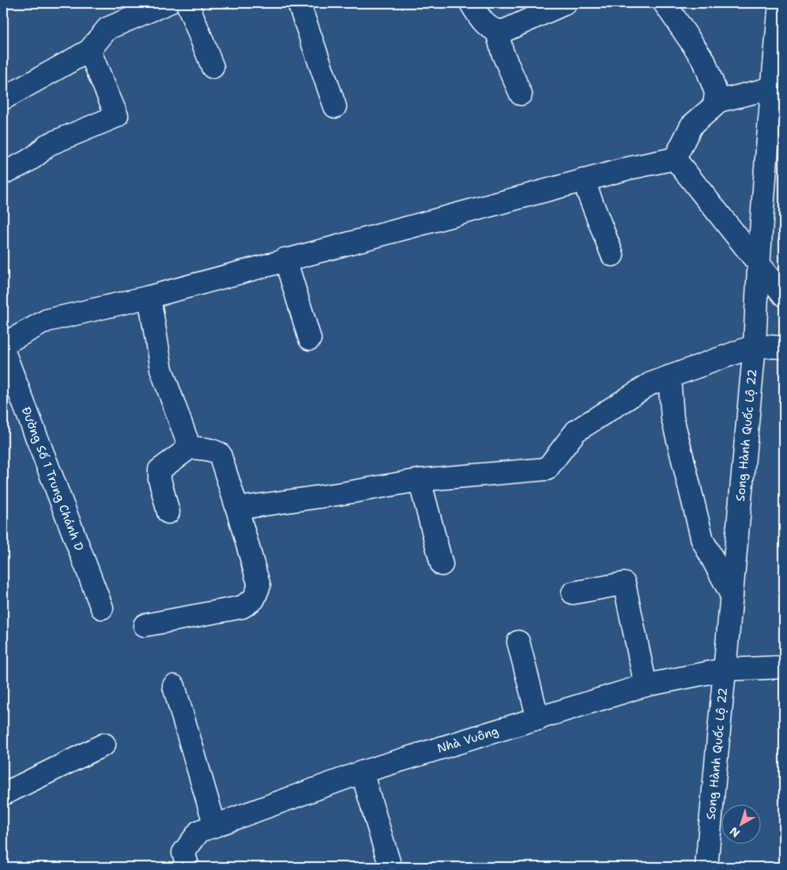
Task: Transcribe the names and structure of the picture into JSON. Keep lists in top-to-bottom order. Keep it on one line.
{"streets":{"street":["Song Hành Quốc Lộ 22","Đường Số 1 Trung Chánh D","Nhà Vuông"]},"crossings":[["Song Hành Quốc Lộ 22","Nhà Vuông"]],"north":"bottom left"}
